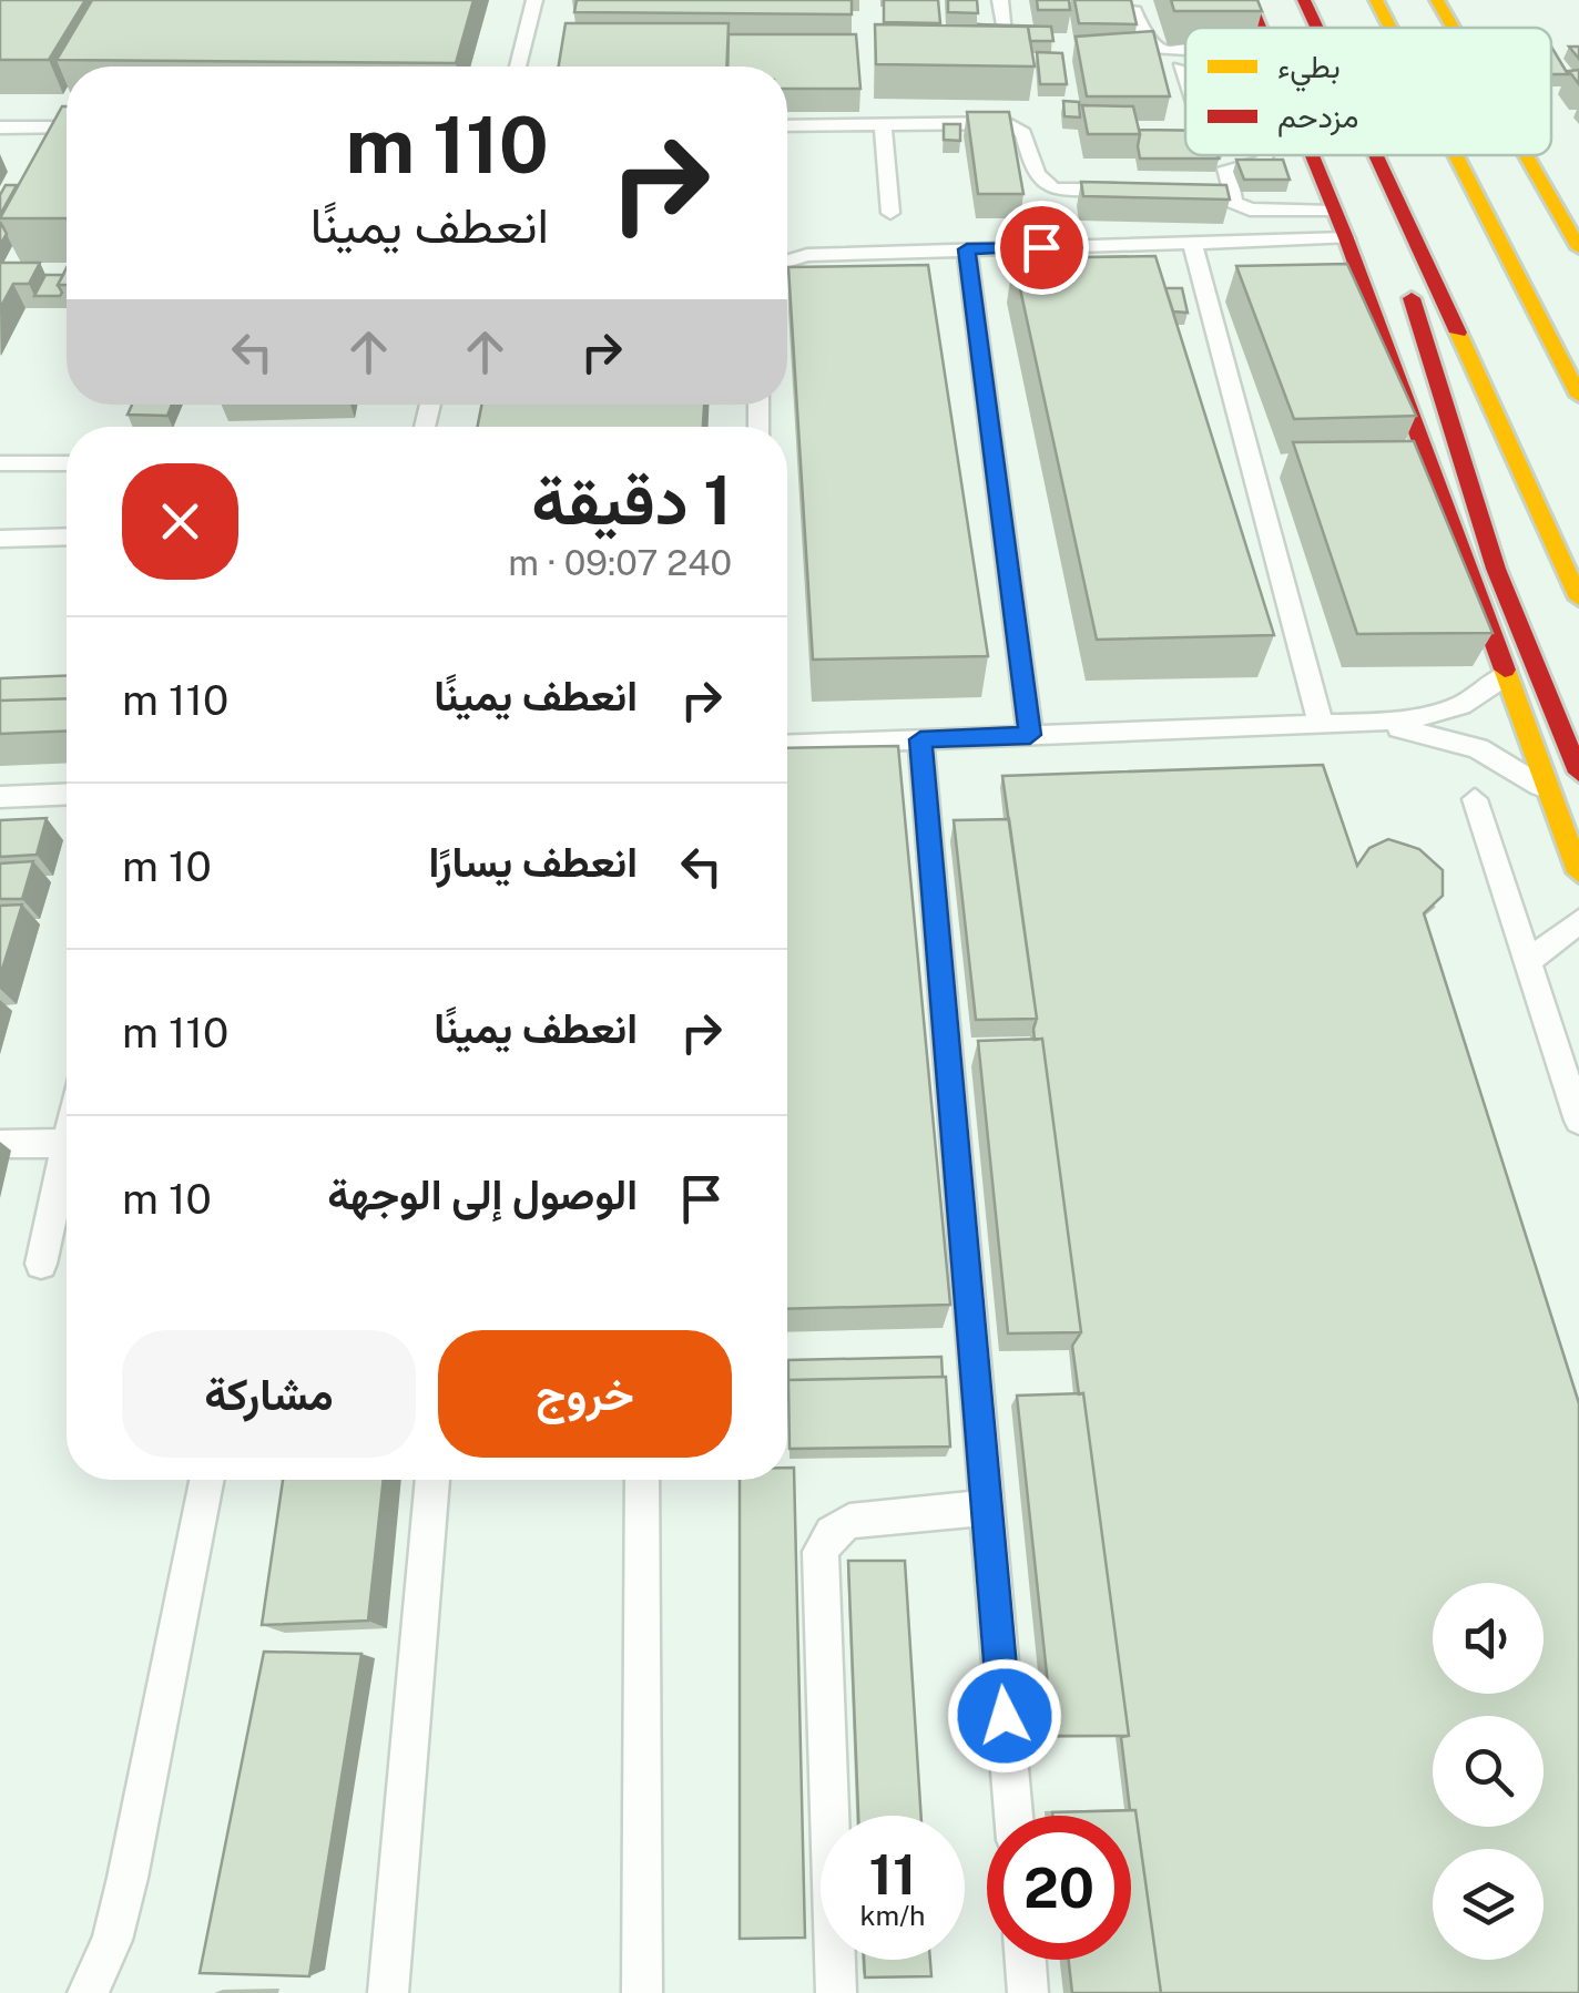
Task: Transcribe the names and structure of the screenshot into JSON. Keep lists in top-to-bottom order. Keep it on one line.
{"legend":["بطيء","مزدحم"],"page":{"turn":["110 m","انعطف يمينًا"],"heading":["1 دقيقة","240 m · 09:07"],"list":[{"name":"انعطف يمينًا","value":"110 m"},{"name":"انعطف يسارًا","value":"10 m"},{"name":"انعطف يمينًا","value":"110 m"},{"name":"الوصول إلى الوجهة","value":"10 m"}],"buttons":["خروج","مشاركة"],"speed":"11 km/h","limit":"20"}}
